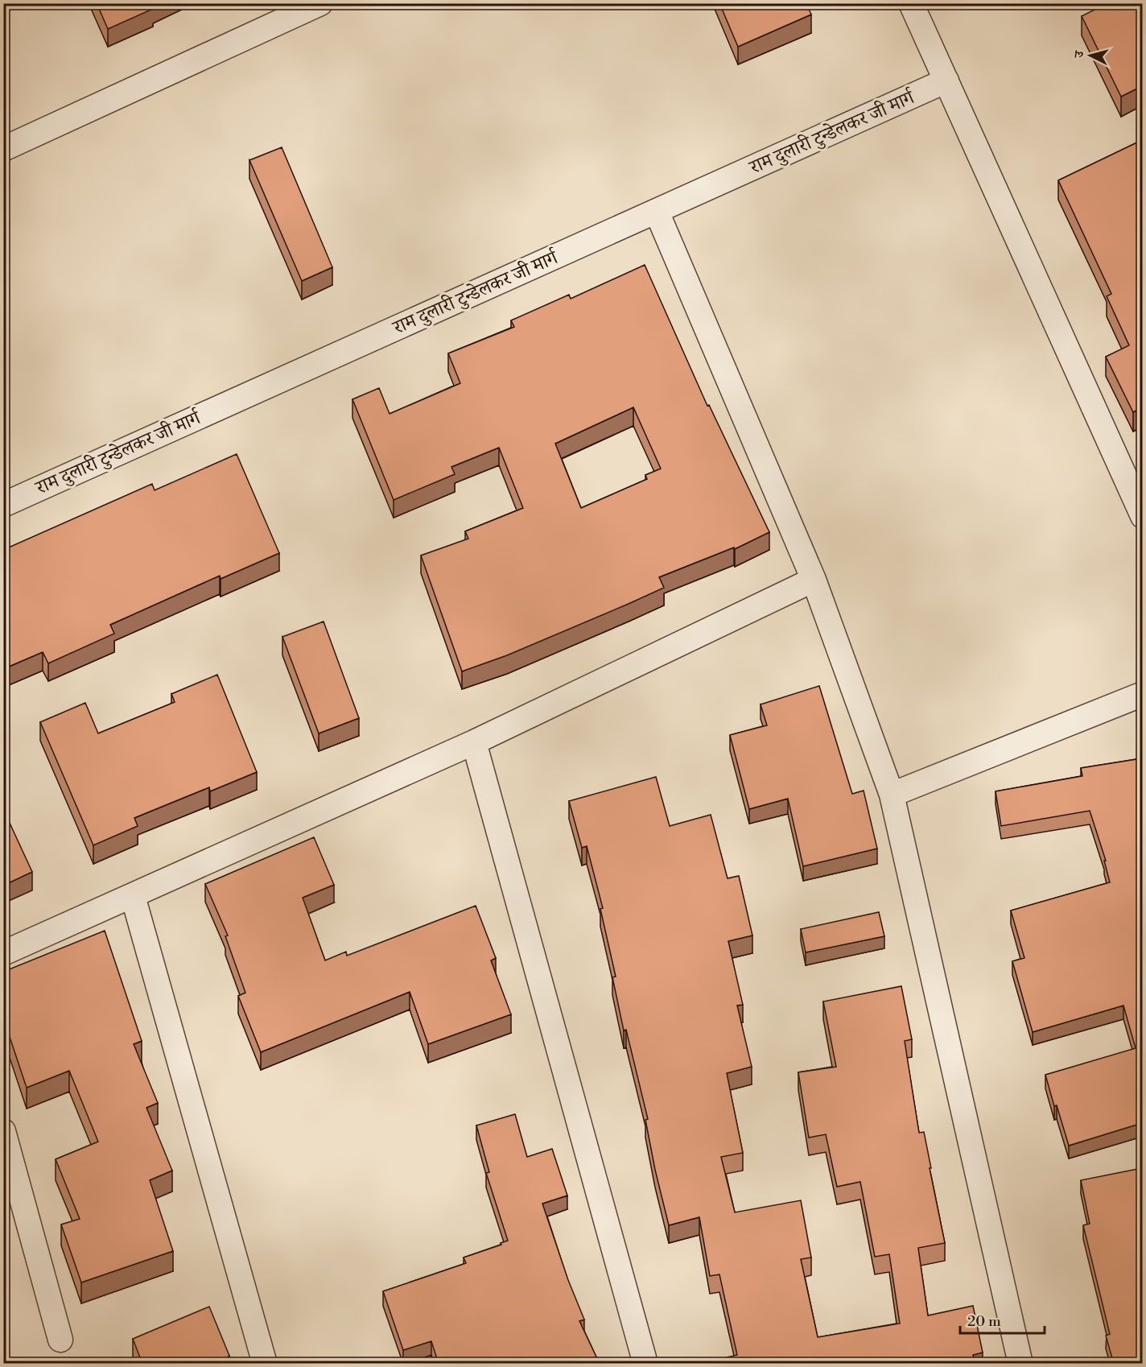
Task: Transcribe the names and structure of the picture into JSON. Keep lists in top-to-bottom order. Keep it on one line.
{"streets":{"street":["राम दुलारी टुन्डेलकर जी मार्ग"]},"scale_bar":"20 m","north":"left"}
